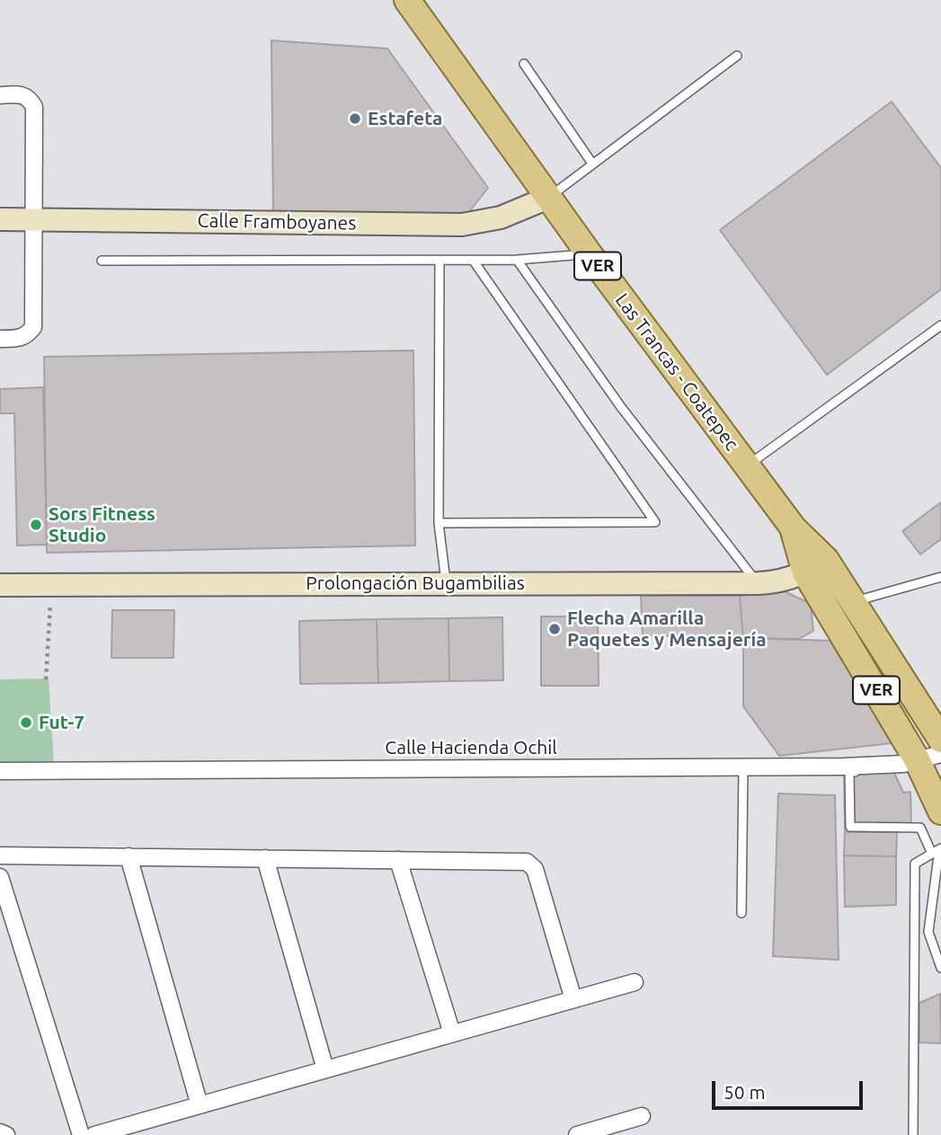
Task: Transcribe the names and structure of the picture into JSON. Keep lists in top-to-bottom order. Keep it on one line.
{"streets":{"main road":["VER","Las Trancas - Coatepec"],"street":["Calle Framboyanes","Prolongación Bugambilias","Calle Hacienda Ochil"]},"crossings":[["Calle Framboyanes","Las Trancas - Coatepec"],["Las Trancas - Coatepec","Prolongación Bugambilias"],["Las Trancas - Coatepec","Calle Hacienda Ochil"]],"places":["Estafeta","Sors Fitness Studio","Flecha Amarilla Paquetes y Mensajería","Fut-7"],"scale_bar":"50 m"}
